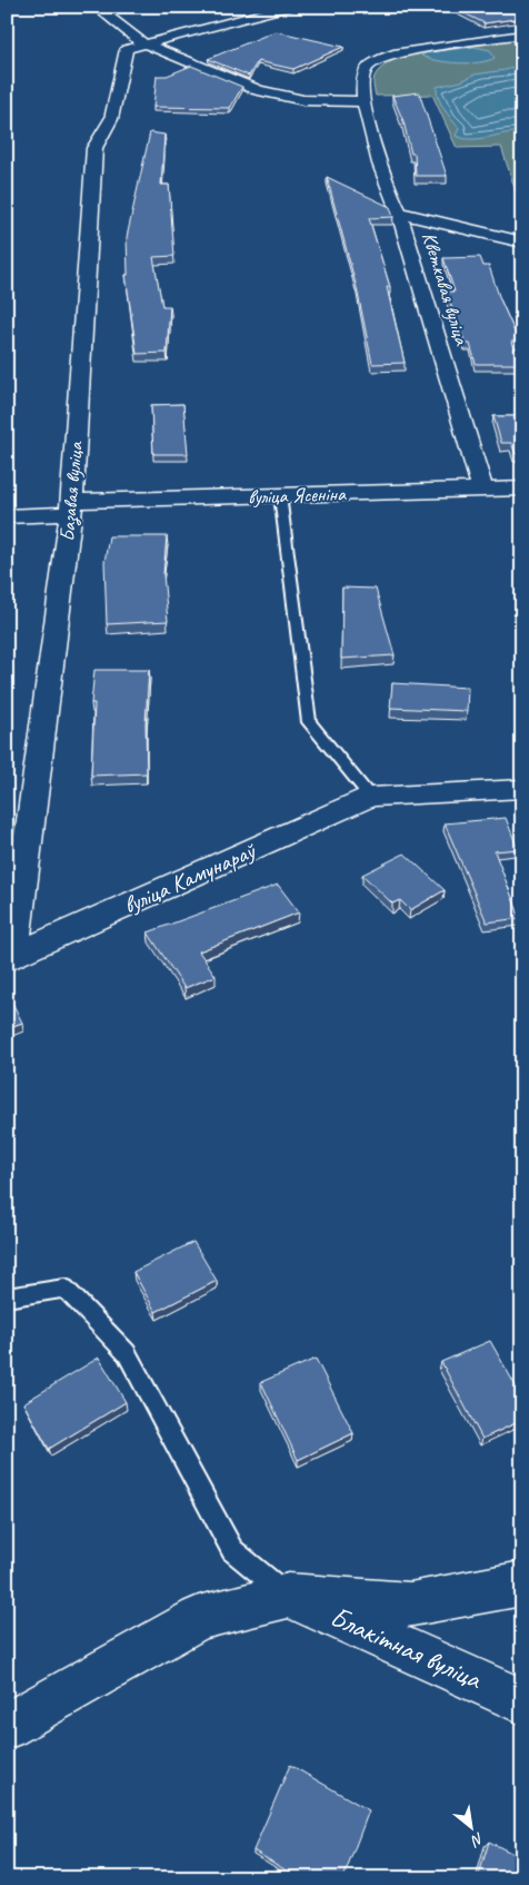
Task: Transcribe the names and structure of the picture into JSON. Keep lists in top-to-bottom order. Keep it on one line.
{"streets":{"street":["Кветкавая вуліца","Базавая вуліца","вуліца Ясеніна","вуліца Камунараў","Блакітная вуліца"]},"crossings":[["Кветкавая вуліца","вуліца Ясеніна"],["Базавая вуліца","вуліца Ясеніна"],["Базавая вуліца","вуліца Камунараў"]],"north":"bottom right"}
